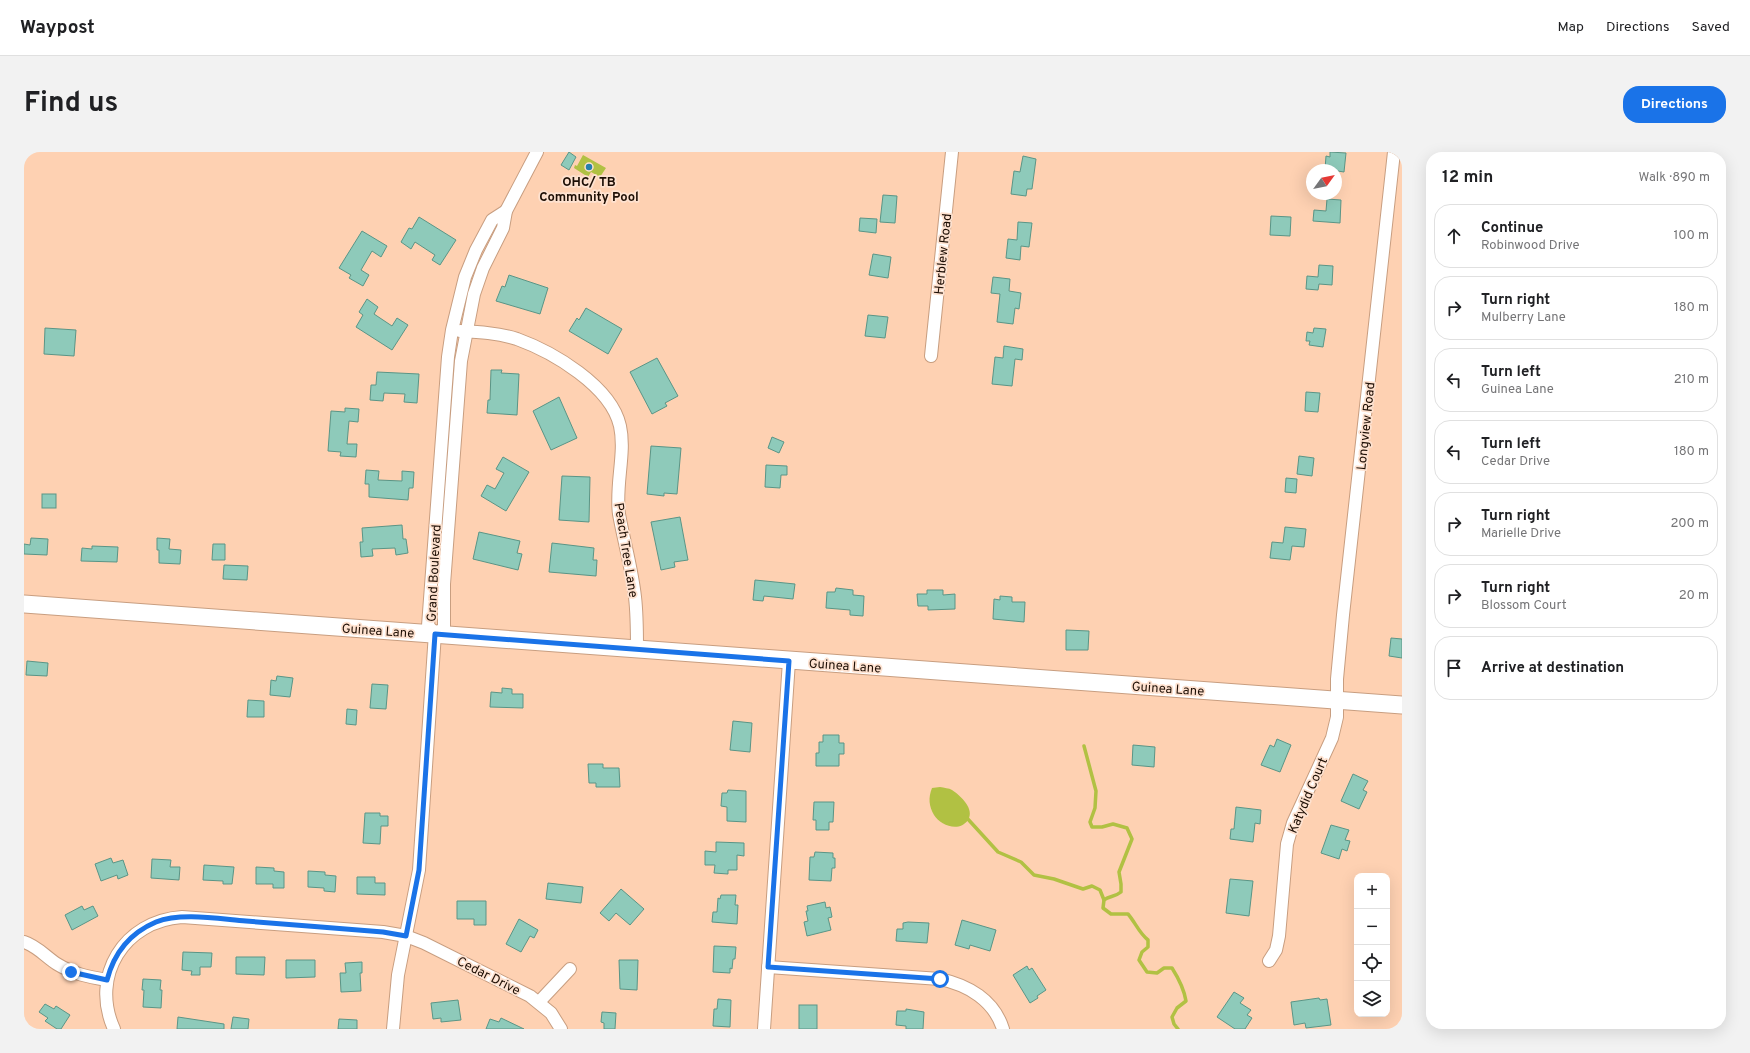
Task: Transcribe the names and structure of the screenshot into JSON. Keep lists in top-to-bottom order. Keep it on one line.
{"streets":{"street":["Herblew Road","Longview Road","Peach Tree Lane","Grand Boulevard","Guinea Lane","Katydid Court","Cedar Drive"]},"crossings":[["Longview Road","Guinea Lane"],["Longview Road","Katydid Court"],["Peach Tree Lane","Grand Boulevard"],["Peach Tree Lane","Guinea Lane"],["Grand Boulevard","Guinea Lane"],["Guinea Lane","Katydid Court"]],"places":["OHC/ TB Community Pool"],"north":"top right","page":{"header":"Waypost","nav":["Map","Directions","Saved"],"title":"Find us","buttons":"Directions","heading":["12 min","Walk · 890 m"],"list":[["Continue","Robinwood Drive","100 m"],["Turn right","Mulberry Lane","180 m"],["Turn left","Guinea Lane","210 m"],["Turn left","Cedar Drive","180 m"],["Turn right","Marielle Drive","200 m"],["Turn right","Blossom Court","20 m"],"Arrive at destination"],"map_buttons":["+","−"]}}
